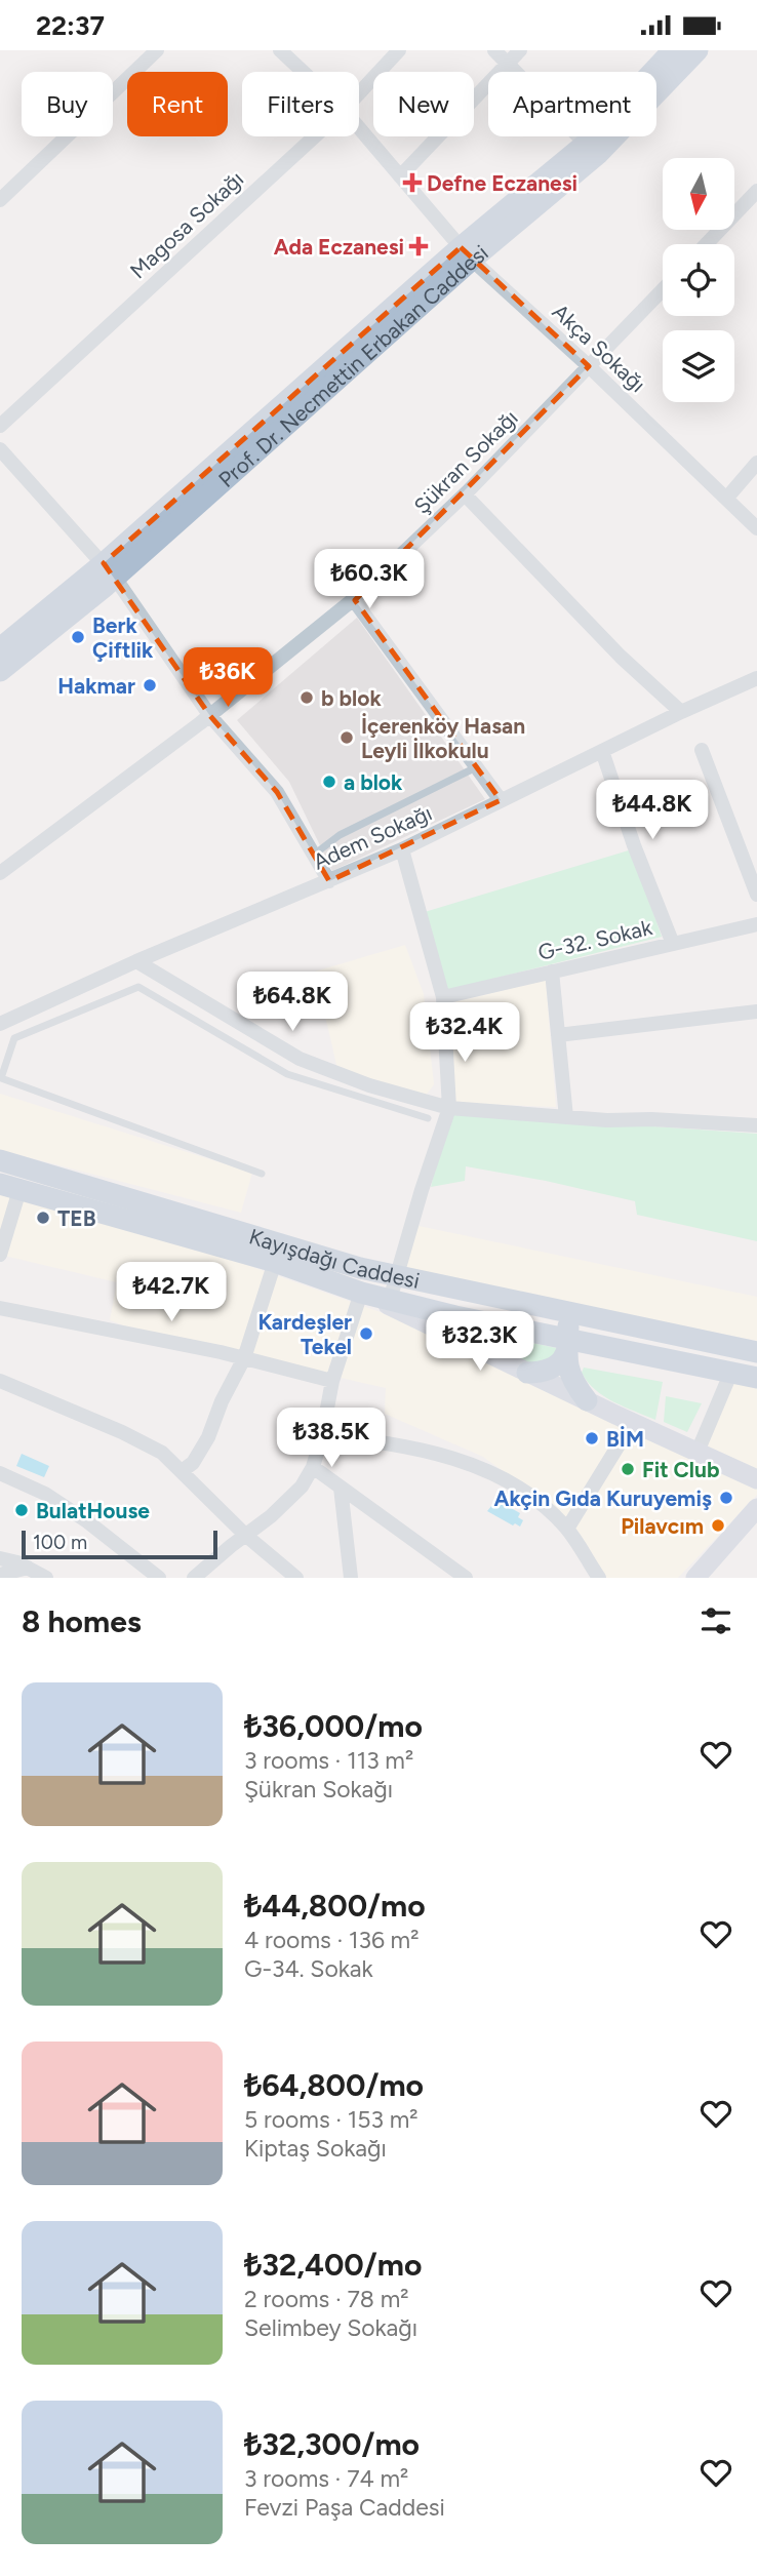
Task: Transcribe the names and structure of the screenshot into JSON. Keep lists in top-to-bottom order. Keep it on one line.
{"streets":{"main road":["Prof. Dr. Necmettin Erbakan Caddesi","Kayışdağı Caddesi"],"street":["Magosa Sokağı","Akça Sokağı","Şükran Sokağı","Adem Sokağı","G-32. Sokak"]},"crossings":[["Akça Sokağı","Prof. Dr. Necmettin Erbakan Caddesi"],["Akça Sokağı","Şükran Sokağı"]],"places":{"health":["Defne Eczanesi","Ada Eczanesi"],"other":["Berk Çiftlik","Hakmar","b blok","İçerenköy Hasan Leyli İlkokulu","a blok","TEB","Kardeşler Tekel","BİM","Fit Club","Akçin Gıda Kuruyemiş","BulatHouse","Pilavcım"]},"scale_bar":"100 m","north":"bottom","page":{"status":"22:37","chip":["Buy","Rent","Filters","New","Apartment"],"price":["₺60.3K","₺36K","₺44.8K","₺64.8K","₺32.4K","₺42.7K","₺32.3K","₺38.5K"],"scale":"100 m","heading":"8 homes","list":[{"name":"₺36,000/mo","note":"3 rooms · 113 m² · Şükran Sokağı"},{"name":"₺44,800/mo","note":"4 rooms · 136 m² · G-34. Sokak"},{"name":"₺64,800/mo","note":"5 rooms · 153 m² · Kiptaş Sokağı"},{"name":"₺32,400/mo","note":"2 rooms · 78 m² · Selimbey Sokağı"},{"name":"₺32,300/mo","note":"3 rooms · 74 m² · Fevzi Paşa Caddesi"}]}}
